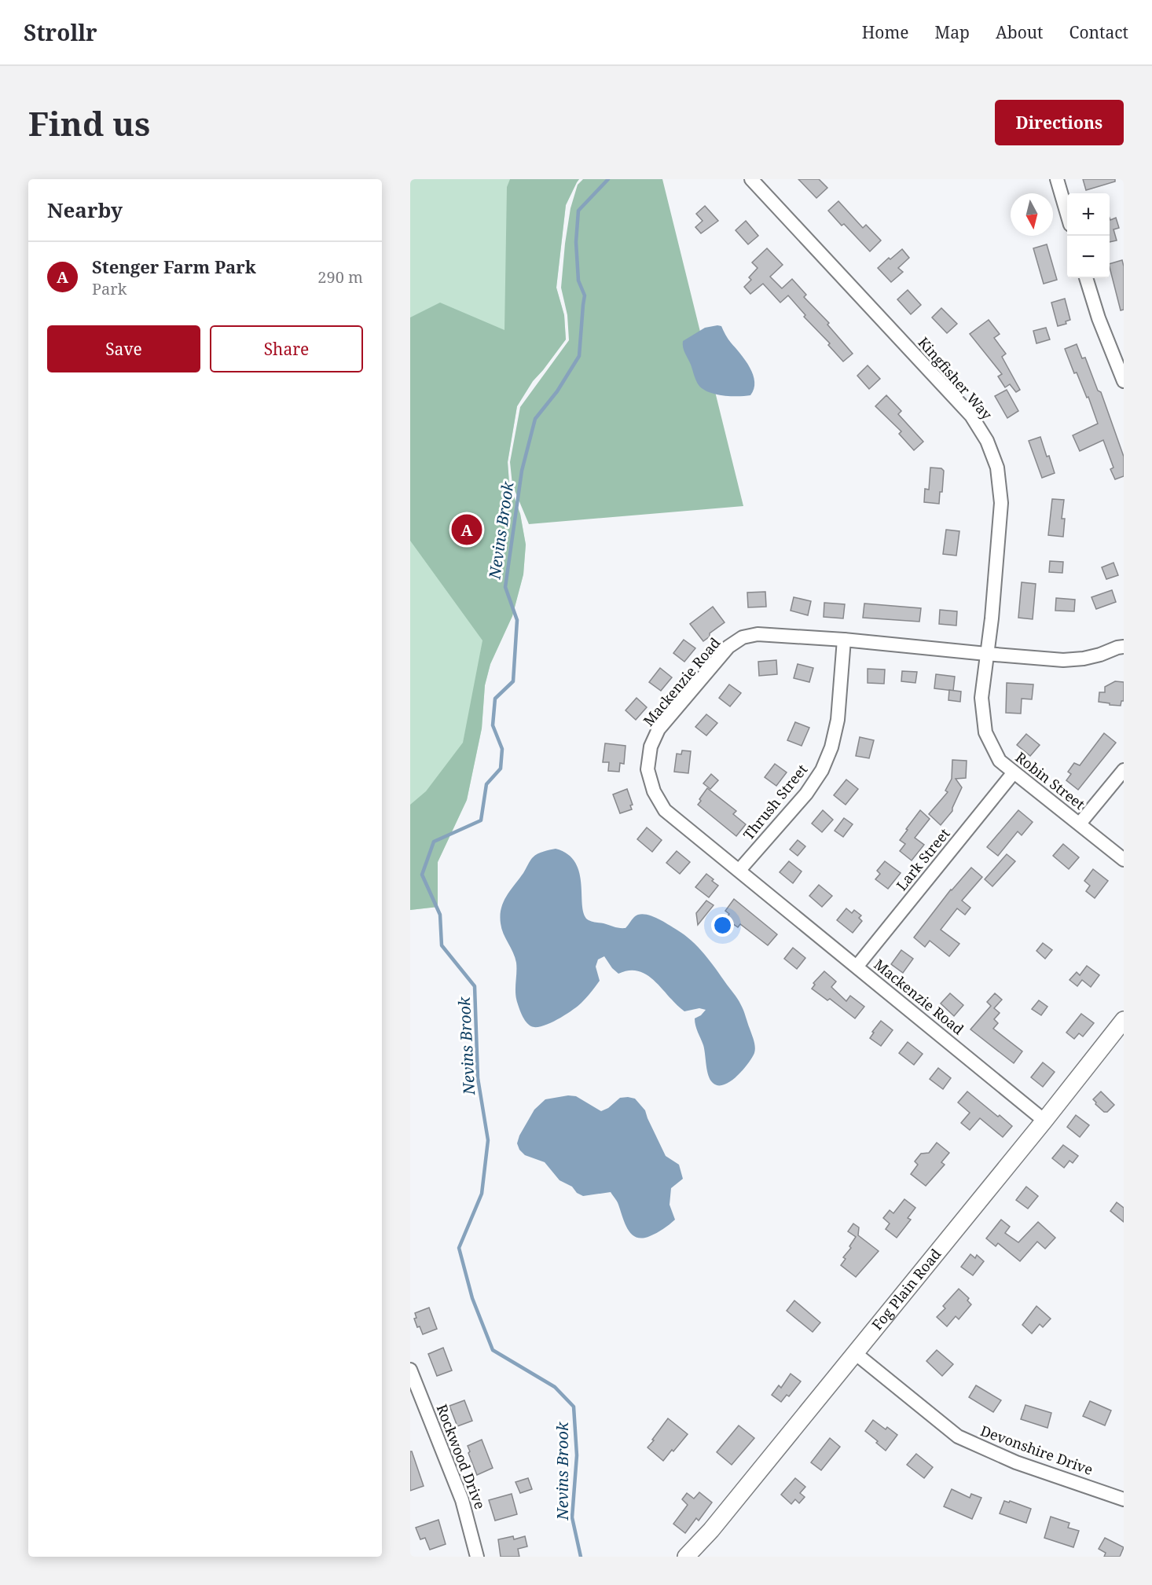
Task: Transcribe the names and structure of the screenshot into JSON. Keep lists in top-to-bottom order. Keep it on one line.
{"streets":{"street":["Kingfisher Way","Mackenzie Road","Robin Street","Thrush Street","Lark Street","Fog Plain Road","Devonshire Drive","Rockwood Drive"]},"crossings":[["Kingfisher Way","Mackenzie Road"],["Kingfisher Way","Robin Street"],["Mackenzie Road","Robin Street"],["Mackenzie Road","Thrush Street"],["Mackenzie Road","Lark Street"],["Mackenzie Road","Fog Plain Road"],["Robin Street","Lark Street"],["Fog Plain Road","Devonshire Drive"]],"water":["Nevins Brook"],"north":"bottom","page":{"header":"Strollr","nav":["Home","Map","About","Contact"],"buttons":["Directions",["Save","Share"]],"title":"Find us","heading":"Nearby","map_buttons":["+","−"],"list":[{"mark":"A","name":"Stenger Farm Park","note":"Park","value":"290 m"}],"pins":"A"}}
